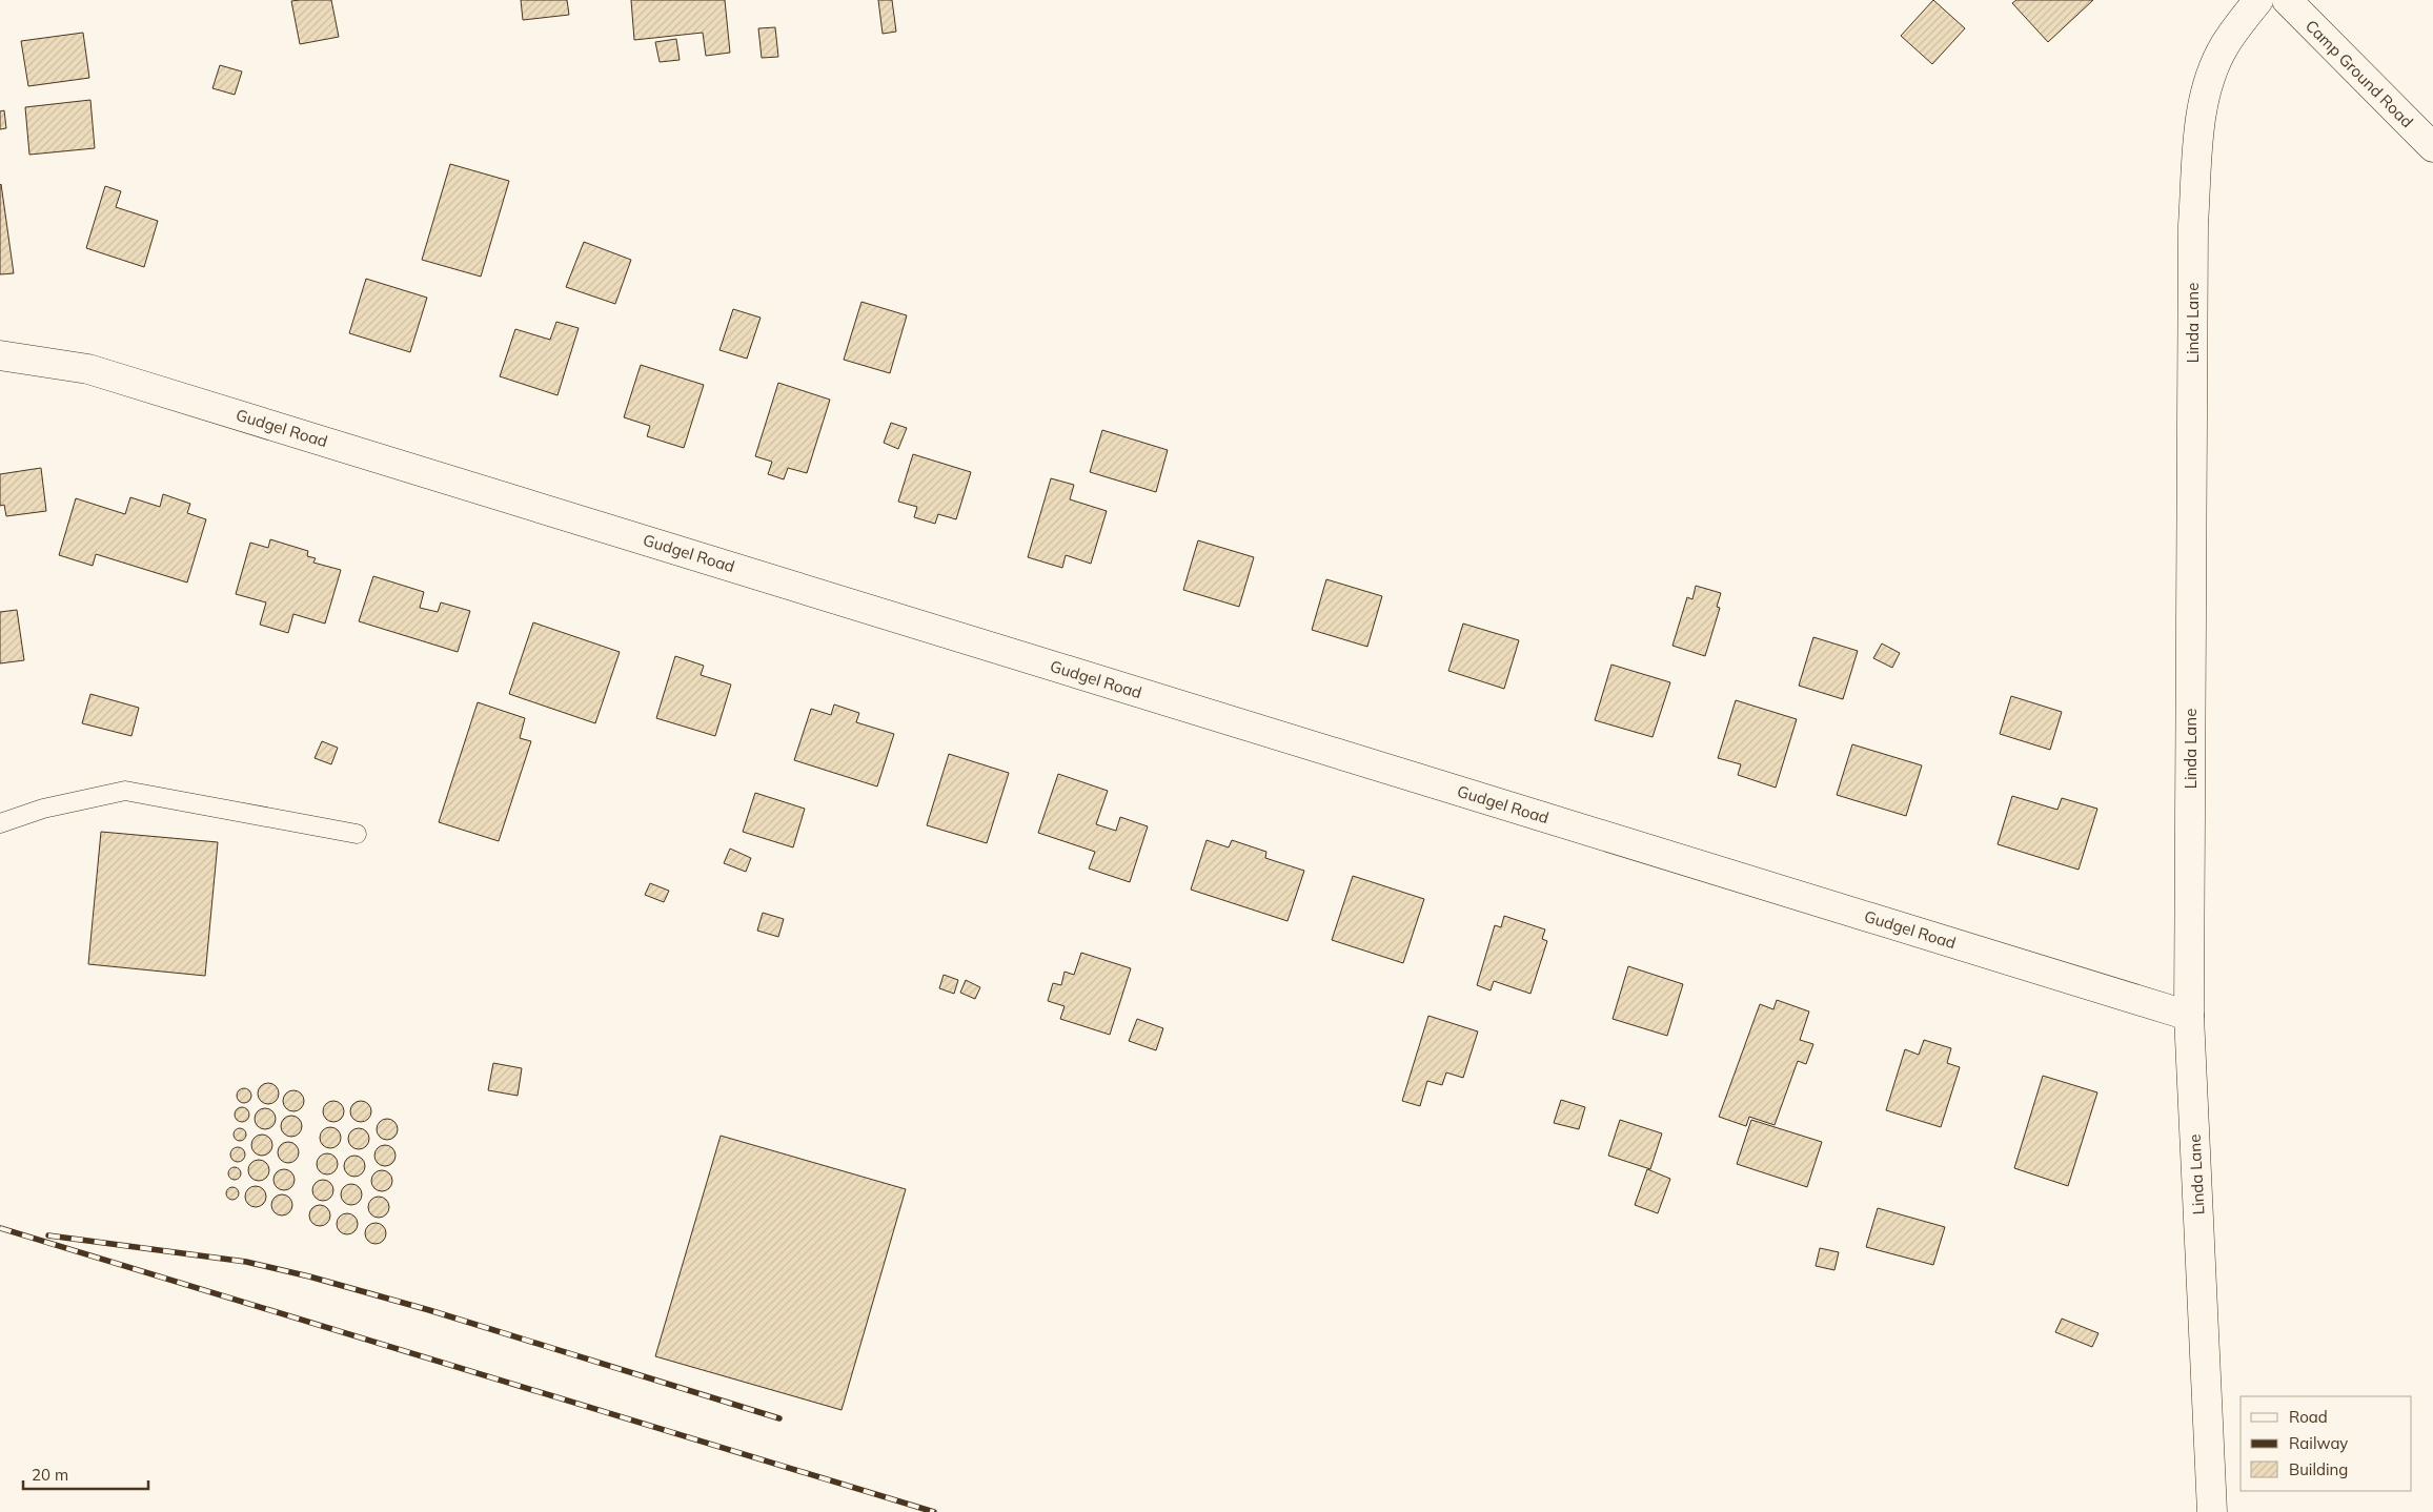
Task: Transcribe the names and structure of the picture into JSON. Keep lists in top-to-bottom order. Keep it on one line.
{"streets":{"street":["Camp Ground Road","Linda Lane","Gudgel Road"]},"crossings":[["Linda Lane","Gudgel Road"]],"legend":["Road","Railway","Building"],"scale_bar":"20 m"}
